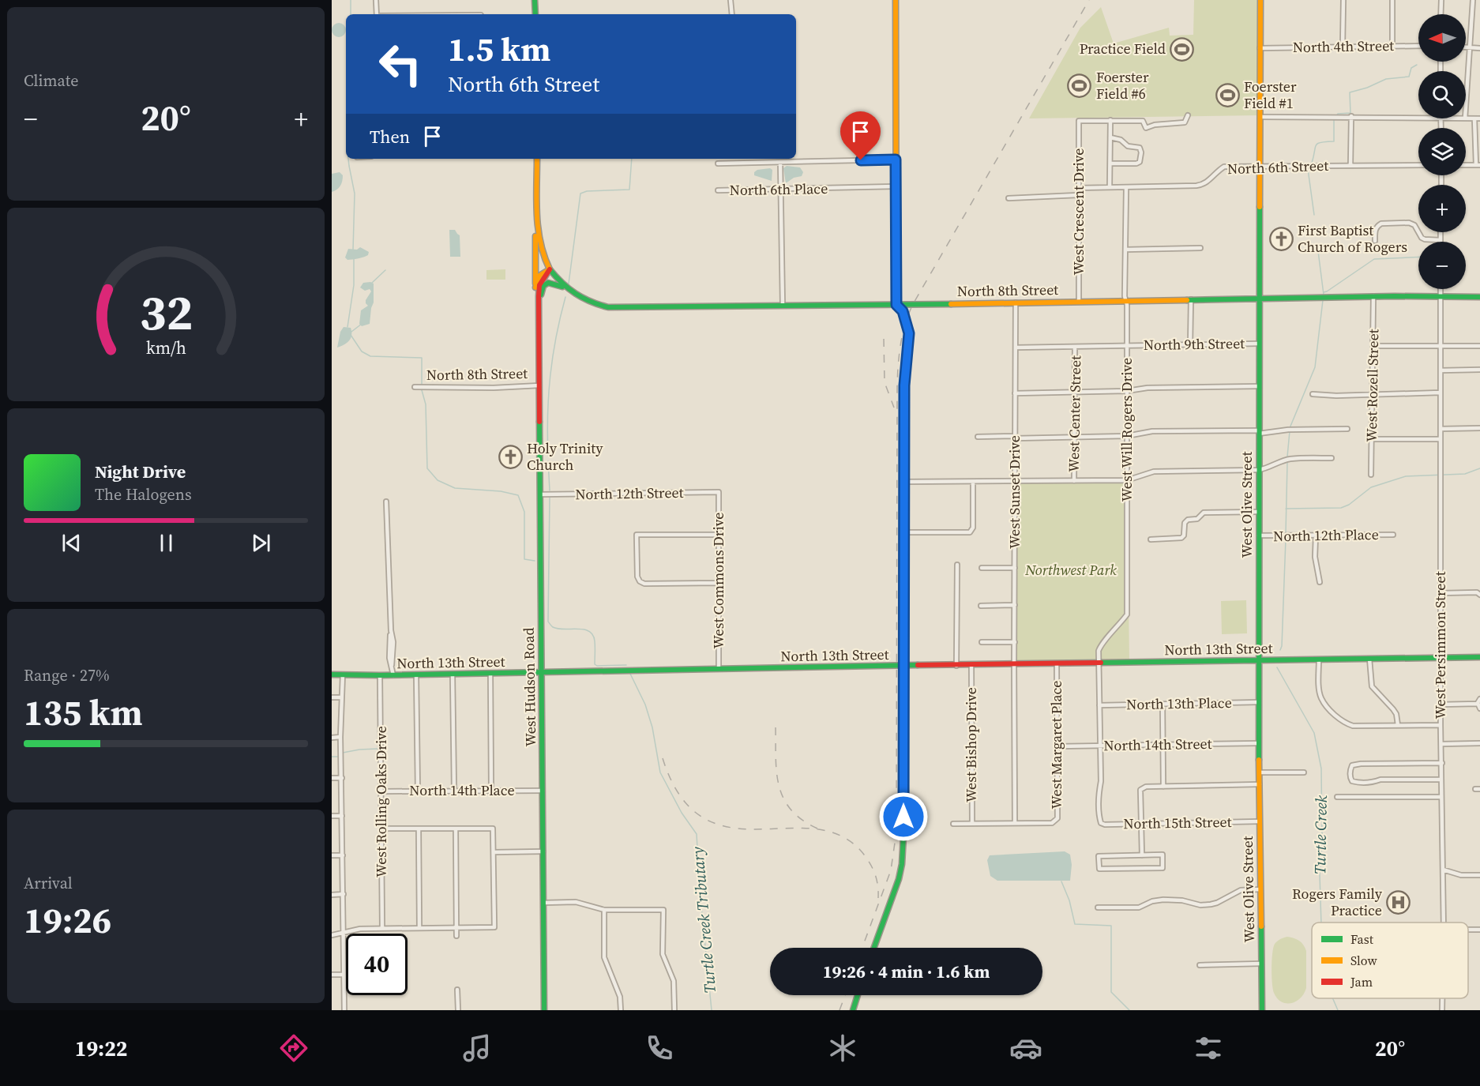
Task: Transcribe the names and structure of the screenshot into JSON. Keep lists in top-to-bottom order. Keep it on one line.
{"streets":{"main road":["North 8th Street","West Olive Street","North 13th Street","West Hudson Road"],"street":["North 4th Street","North 6th Street","North 6th Place","West Crescent Drive","North 9th Street","West Rozell Street","West Center Street","West Will Rogers Drive","West Sunset Drive","North 12th Street","North 12th Place","West Commons Drive","West Persimmon Street","North 13th Place","West Bishop Drive","West Margaret Place","North 14th Street","North 14th Place","West Rolling Oaks Drive","North 15th Street"]},"crossings":[["North 4th Street","West Olive Street"],["North 6th Street","West Crescent Drive"],["North 6th Street","West Will Rogers Drive"],["North 6th Street","West Olive Street"],["West Crescent Drive","North 8th Street"],["North 8th Street","West Rozell Street"],["North 8th Street","West Will Rogers Drive"],["North 8th Street","West Sunset Drive"],["North 8th Street","West Olive Street"],["North 8th Street","West Persimmon Street"],["North 8th Street","West Hudson Road"],["North 9th Street","West Center Street"],["North 9th Street","West Will Rogers Drive"],["North 9th Street","West Sunset Drive"],["North 9th Street","West Olive Street"],["West Will Rogers Drive","North 13th Street"],["West Will Rogers Drive","North 13th Place"],["West Will Rogers Drive","North 14th Street"],["West Will Rogers Drive","North 15th Street"],["West Sunset Drive","North 13th Street"],["West Sunset Drive","West Margaret Place"],["North 12th Street","West Commons Drive"],["North 12th Street","West Hudson Road"],["West Olive Street","North 12th Place"],["West Olive Street","North 13th Street"],["West Olive Street","North 13th Place"],["West Olive Street","North 14th Street"],["West Olive Street","North 15th Street"],["West Commons Drive","North 13th Street"],["West Persimmon Street","North 13th Street"],["North 13th Street","West Hudson Road"],["North 13th Street","West Bishop Drive"],["North 13th Street","West Margaret Place"],["North 13th Street","West Rolling Oaks Drive"],["West Hudson Road","North 14th Place"],["West Margaret Place","North 14th Street"],["North 14th Place","West Rolling Oaks Drive"]],"water":["Turtle Creek","Turtle Creek Tributary"],"parks":["Northwest Park"],"places":{"sports":["Practice Field","Foerster Field #6","Foerster Field #1"],"church":["First Baptist Church of Rogers","Holy Trinity Church"],"hospital":["Rogers Family Practice"]},"legend":["Fast","Slow","Jam"],"north":"left","page":{"tile":["Climate",["Range · 27%","135 km"],["Arrival","19:26"]],"map_buttons":["+","−"],"turn":["1.5 km","North 6th Street"],"heat":["−","20°","+"],"then":"Then","song":["Night Drive","The Halogens"],"limit":"40","trip":"19:26 · 4 min · 1.6 km","tabs":["19:22","20°"],"gauge":["32","km/h"]}}
